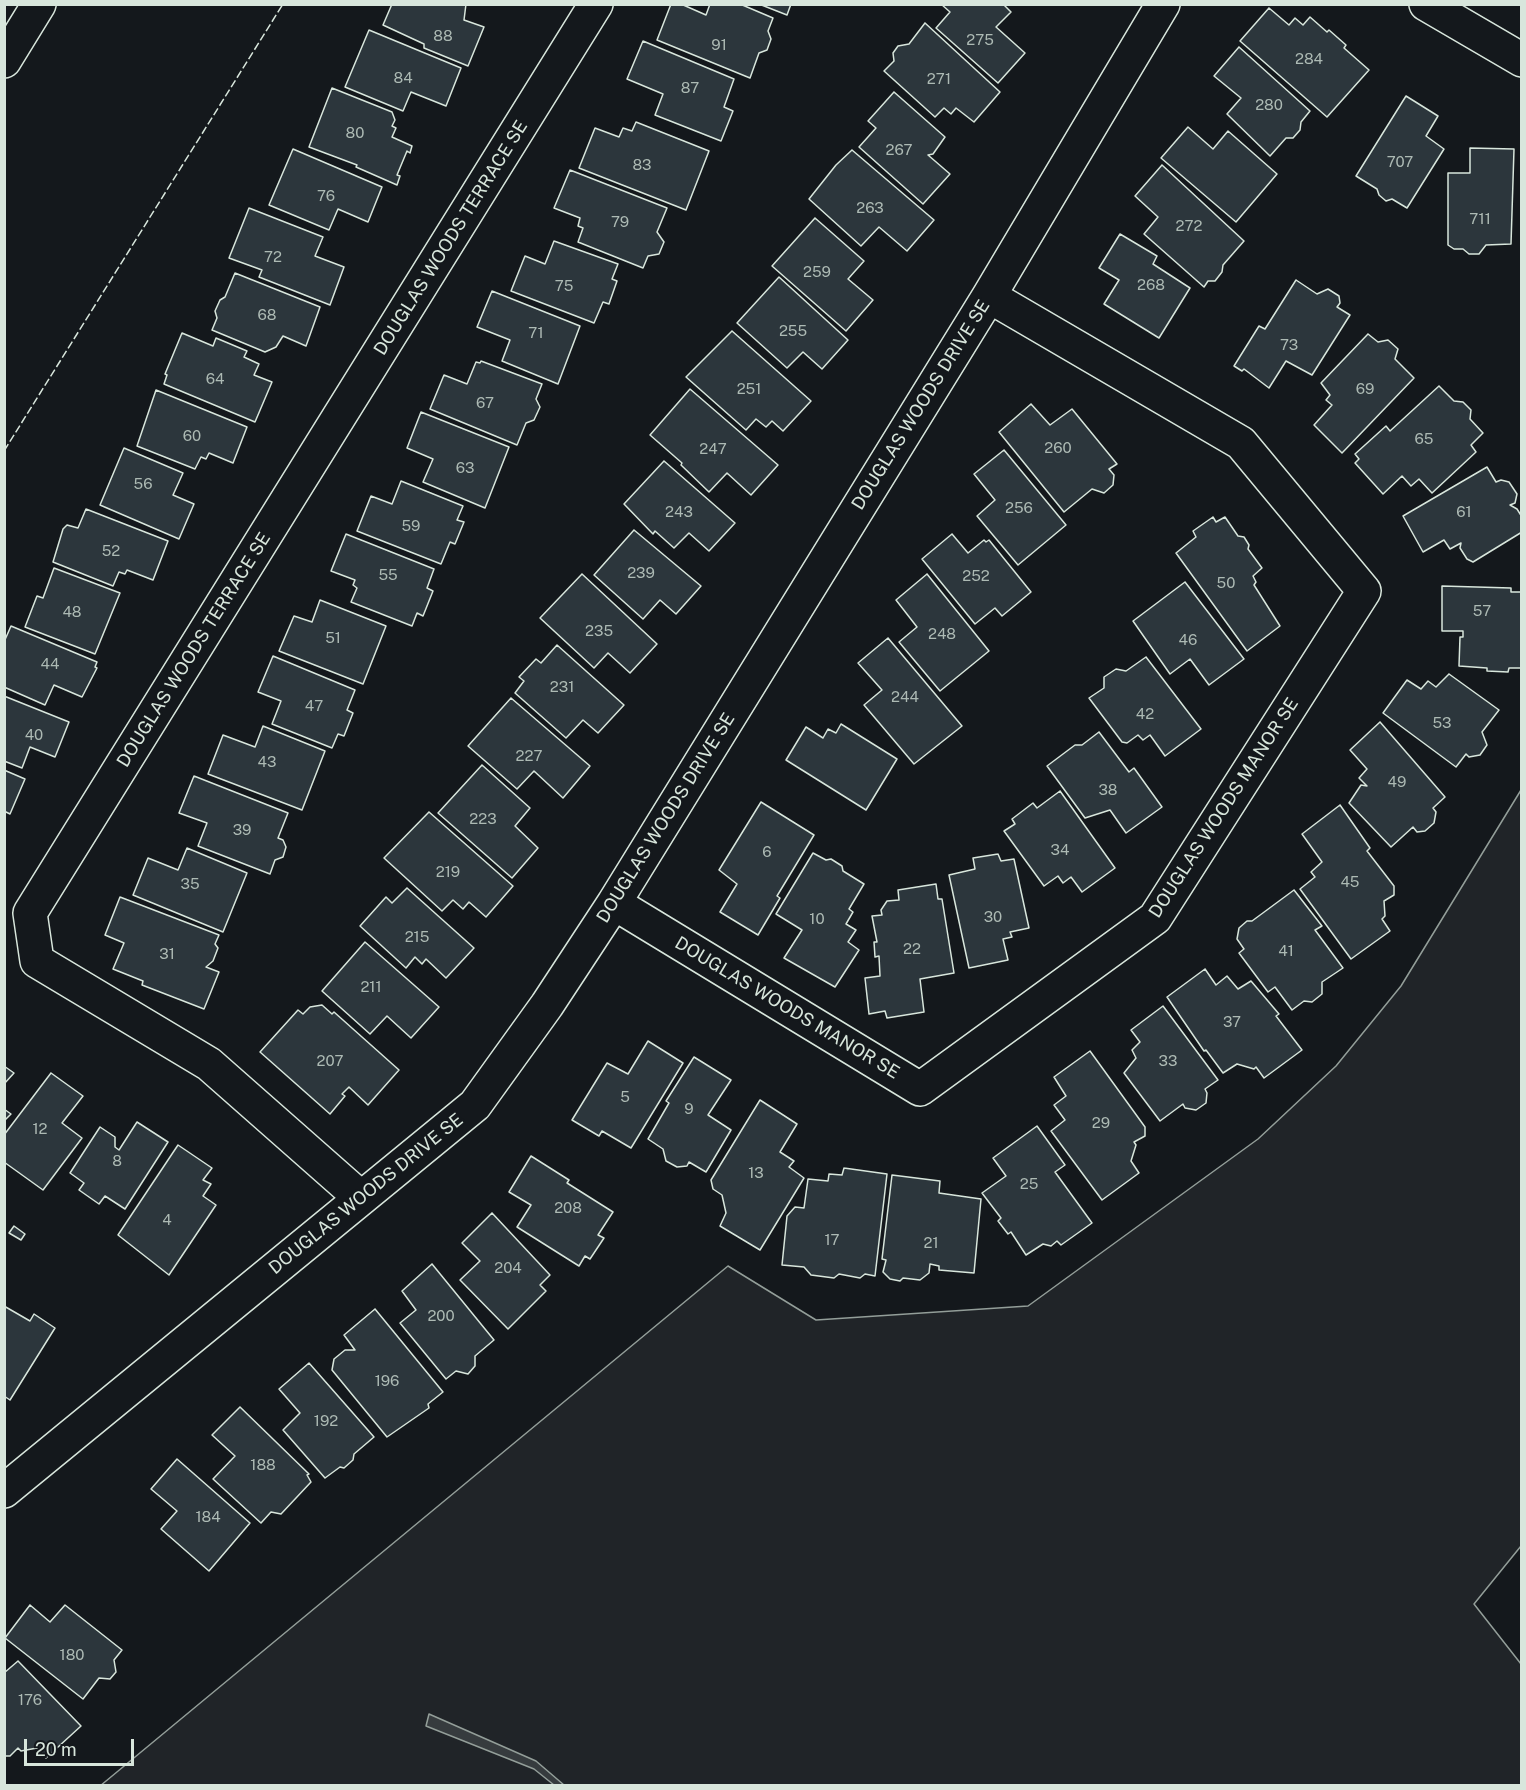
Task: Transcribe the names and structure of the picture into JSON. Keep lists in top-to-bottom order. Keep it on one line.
{"streets":{"main road":["DOUGLAS WOODS TERRACE SE","DOUGLAS WOODS DRIVE SE","DOUGLAS WOODS MANOR SE"]},"crossings":[["DOUGLAS WOODS TERRACE SE","DOUGLAS WOODS DRIVE SE"],["DOUGLAS WOODS DRIVE SE","DOUGLAS WOODS MANOR SE"]],"house_numbers":["88","275","91","284","84","271","87","280","80","267","707","83","76","263","711","79","272","72","259","268","75","68","255","71","73","64","251","69","67","60","65","260","247","63","56","256","243","61","59","52","239","55","252","50","57","48","235","248","51","46","44","231","244","47","42","53","40","227","43","49","38","223","39","34","6","219","45","35","30","10","215","22","41","31","211","37","207","33","5","9","29","12","8","13","25","208","4","17","21","204","200","196","192","188","184","180","176"],"scale_bar":"20 m"}
